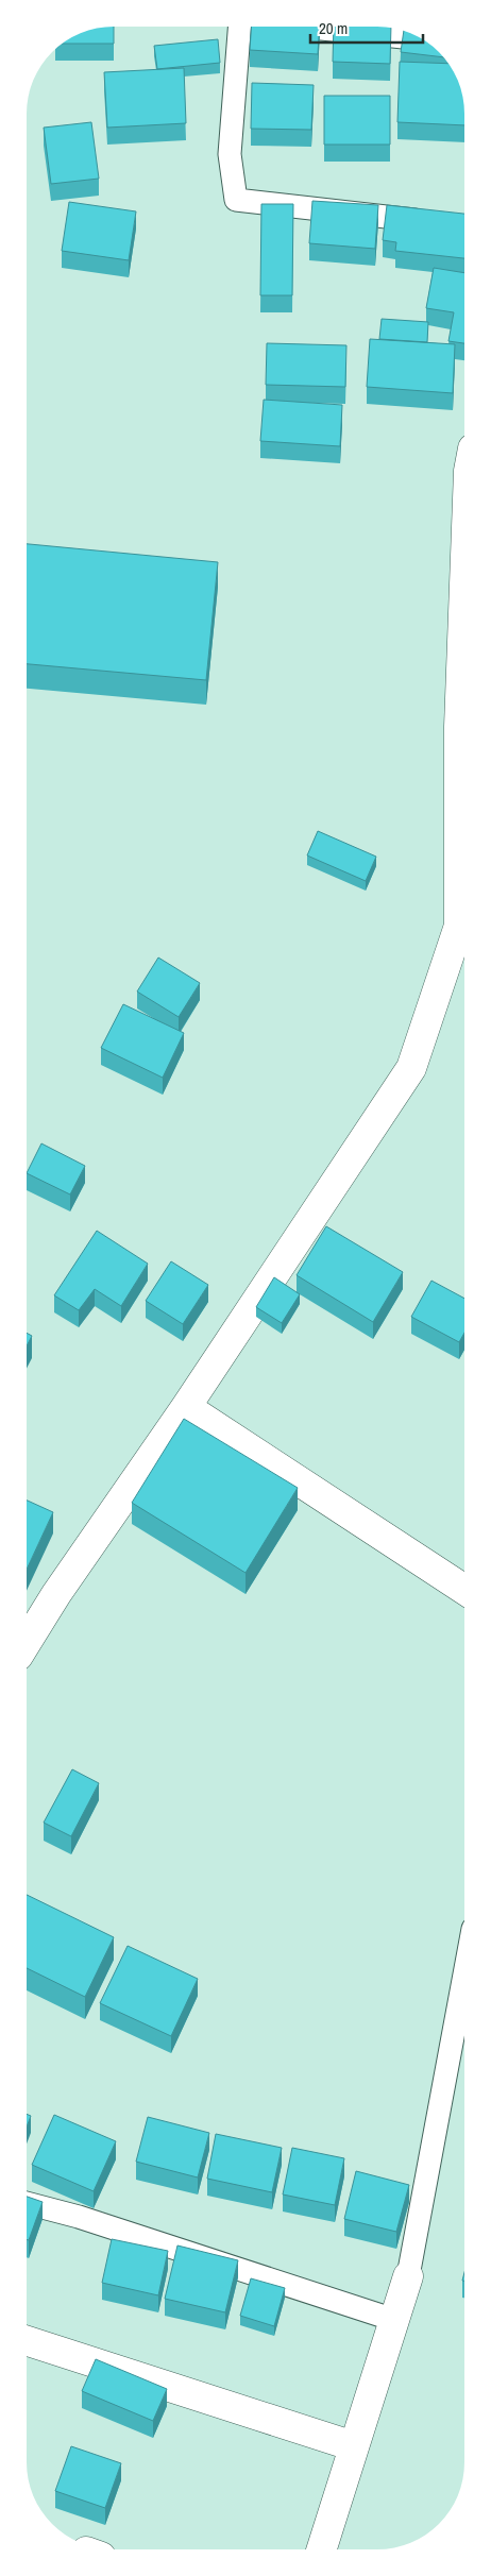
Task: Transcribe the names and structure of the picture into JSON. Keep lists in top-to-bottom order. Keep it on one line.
{"scale_bar":"20 m"}
